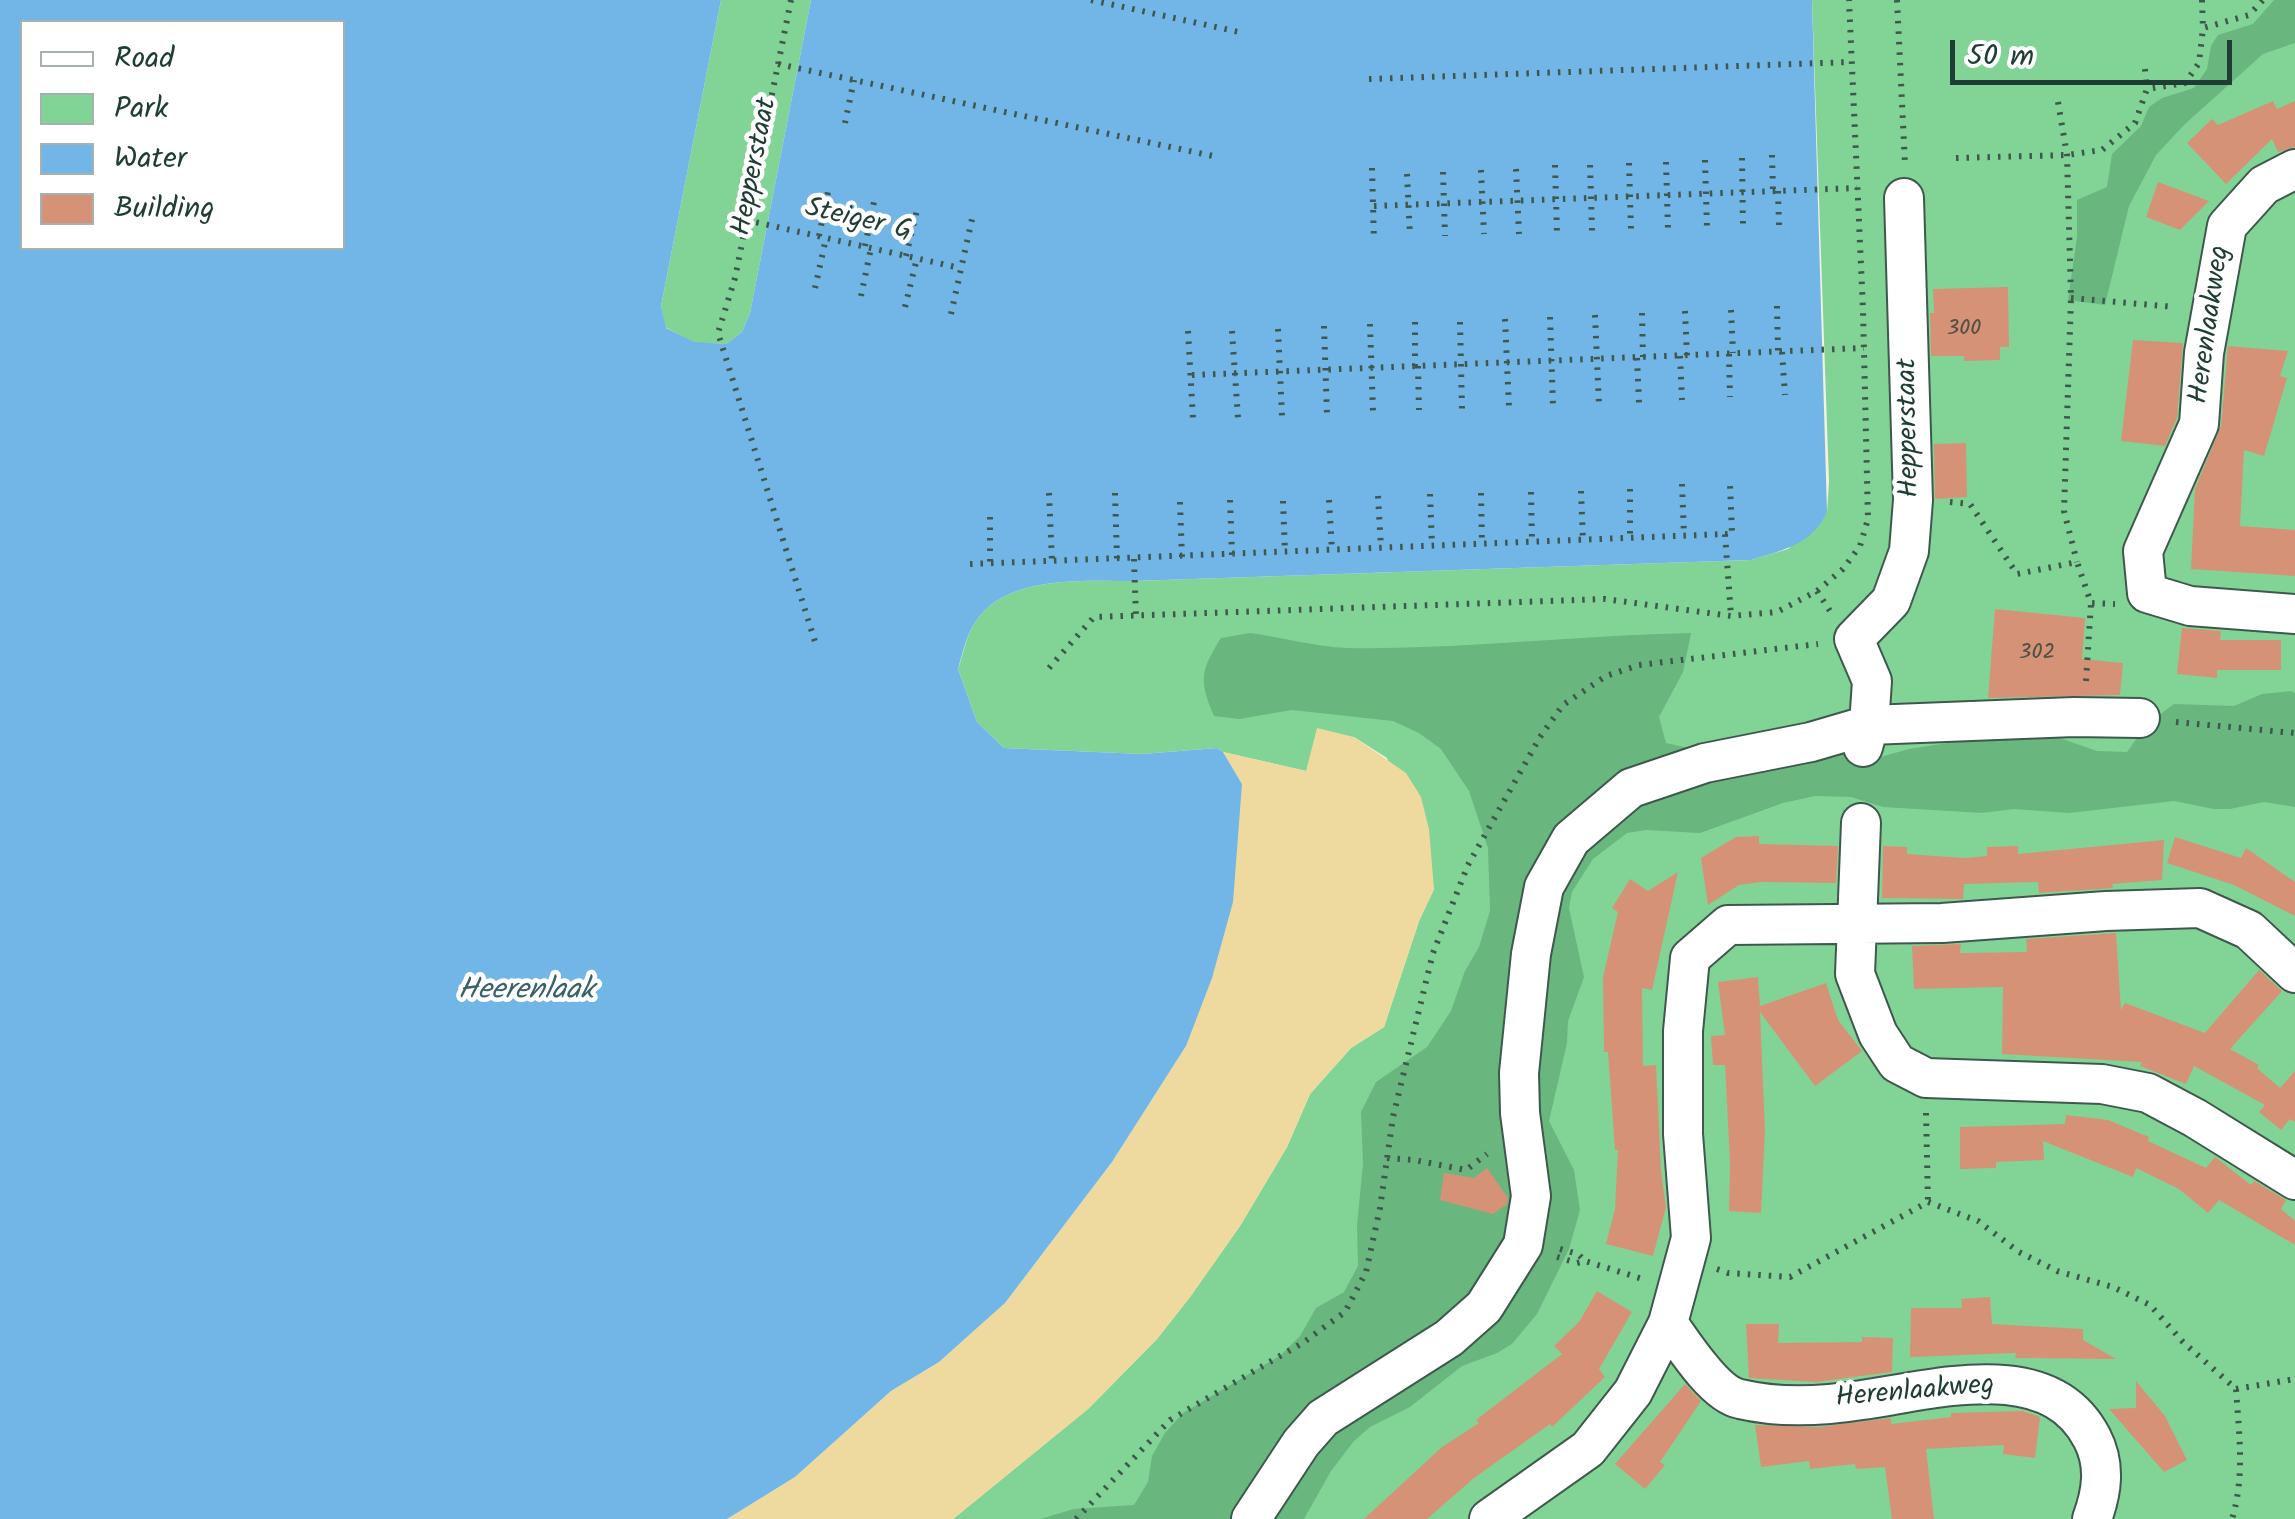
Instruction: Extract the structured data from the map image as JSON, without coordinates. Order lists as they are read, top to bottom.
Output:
{
  "streets": {
    "lane": ["Hepperstaat", "Herenlaakweg"],
    "path": ["Steiger G"]
  },
  "crossings": [
    ["Hepperstaat", "Steiger G"]
  ],
  "water": ["Heerenlaak"],
  "house_numbers": ["300", "302"],
  "legend": [
    "Road",
    "Park",
    "Water",
    "Building"
  ],
  "scale_bar": "50 m"
}
